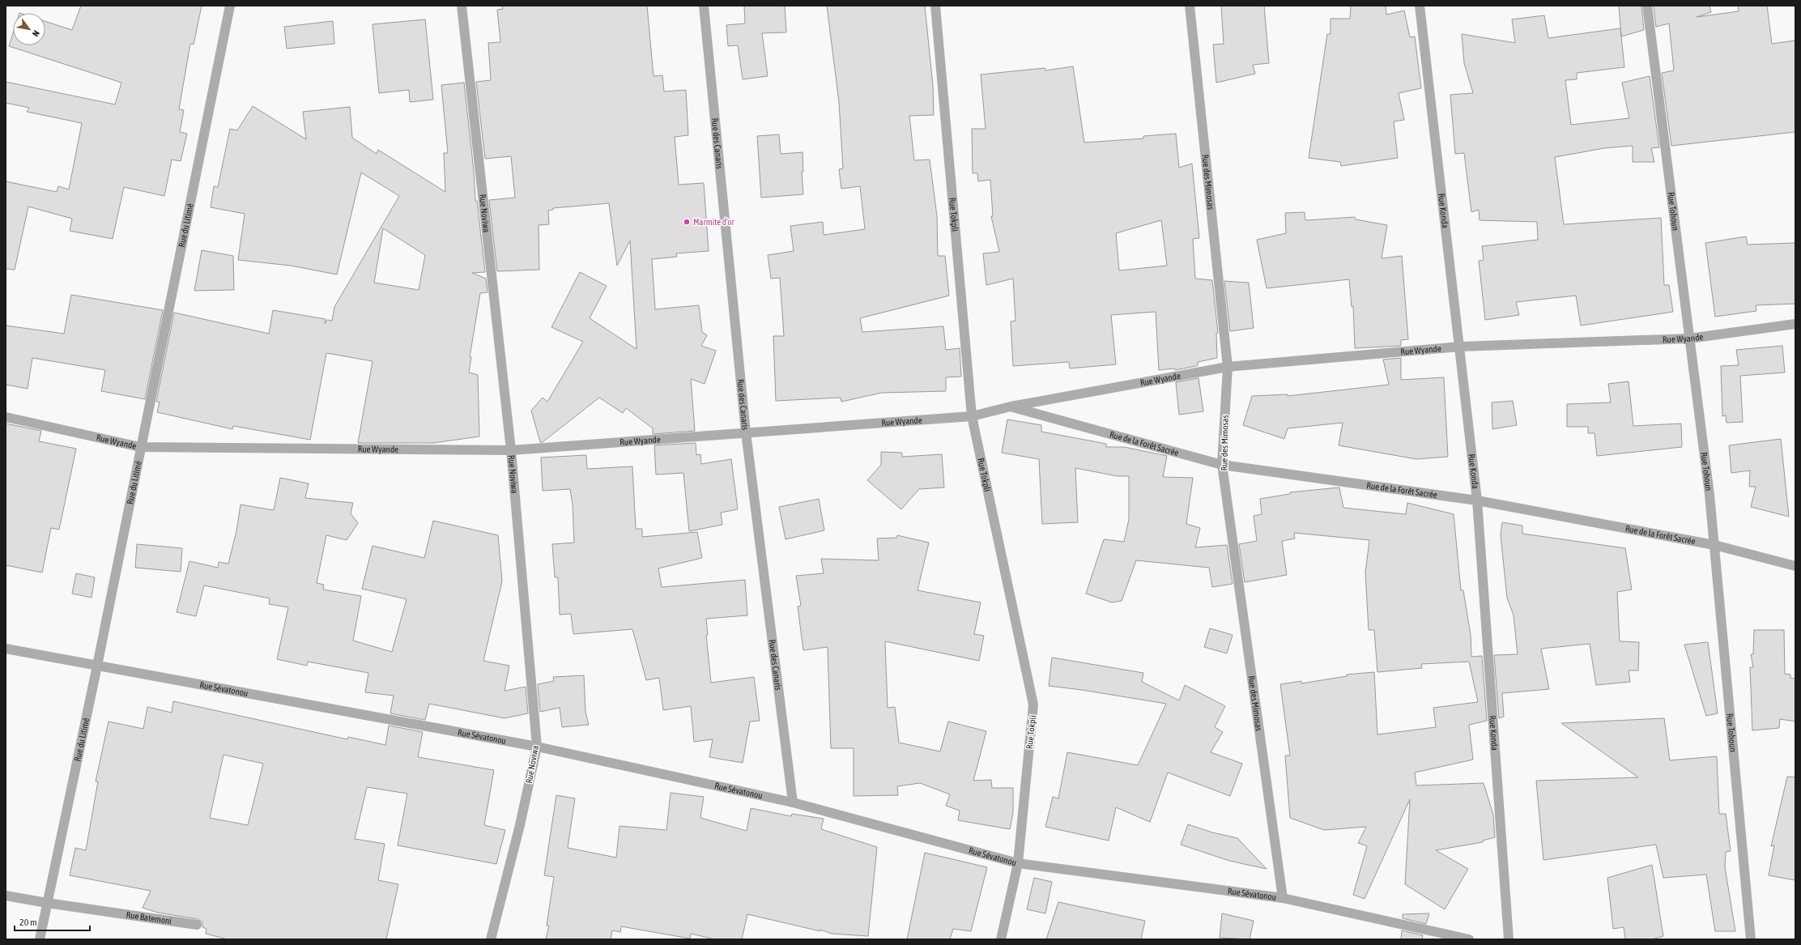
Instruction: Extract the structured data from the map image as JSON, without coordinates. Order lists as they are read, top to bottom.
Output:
{
  "streets": {
    "street": [
      "Rue des Canaris",
      "Rue des Mimosas",
      "Rue Konda",
      "Rue Tohoun",
      "Rue Noviwa",
      "Rue Tokpli",
      "Rue du Litimé",
      "Rue Wyande",
      "Rue de la Forêt Sacrée",
      "Rue Sévatonou",
      "Rue Batemoni"
    ]
  },
  "crossings": [
    ["Rue des Canaris", "Rue Wyande"],
    ["Rue des Canaris", "Rue Sévatonou"],
    ["Rue des Mimosas", "Rue Wyande"],
    ["Rue des Mimosas", "Rue de la Forêt Sacrée"],
    ["Rue des Mimosas", "Rue Sévatonou"],
    ["Rue Konda", "Rue Wyande"],
    ["Rue Konda", "Rue de la Forêt Sacrée"],
    ["Rue Tohoun", "Rue Wyande"],
    ["Rue Tohoun", "Rue de la Forêt Sacrée"],
    ["Rue Noviwa", "Rue Wyande"],
    ["Rue Noviwa", "Rue Sévatonou"],
    ["Rue Tokpli", "Rue Wyande"],
    ["Rue Tokpli", "Rue Sévatonou"],
    ["Rue du Litimé", "Rue Wyande"],
    ["Rue du Litimé", "Rue Sévatonou"],
    ["Rue du Litimé", "Rue Batemoni"],
    ["Rue Wyande", "Rue de la Forêt Sacrée"]
  ],
  "places": ["Marmite d'or"],
  "scale_bar": "20 m",
  "north": "bottom right"
}
